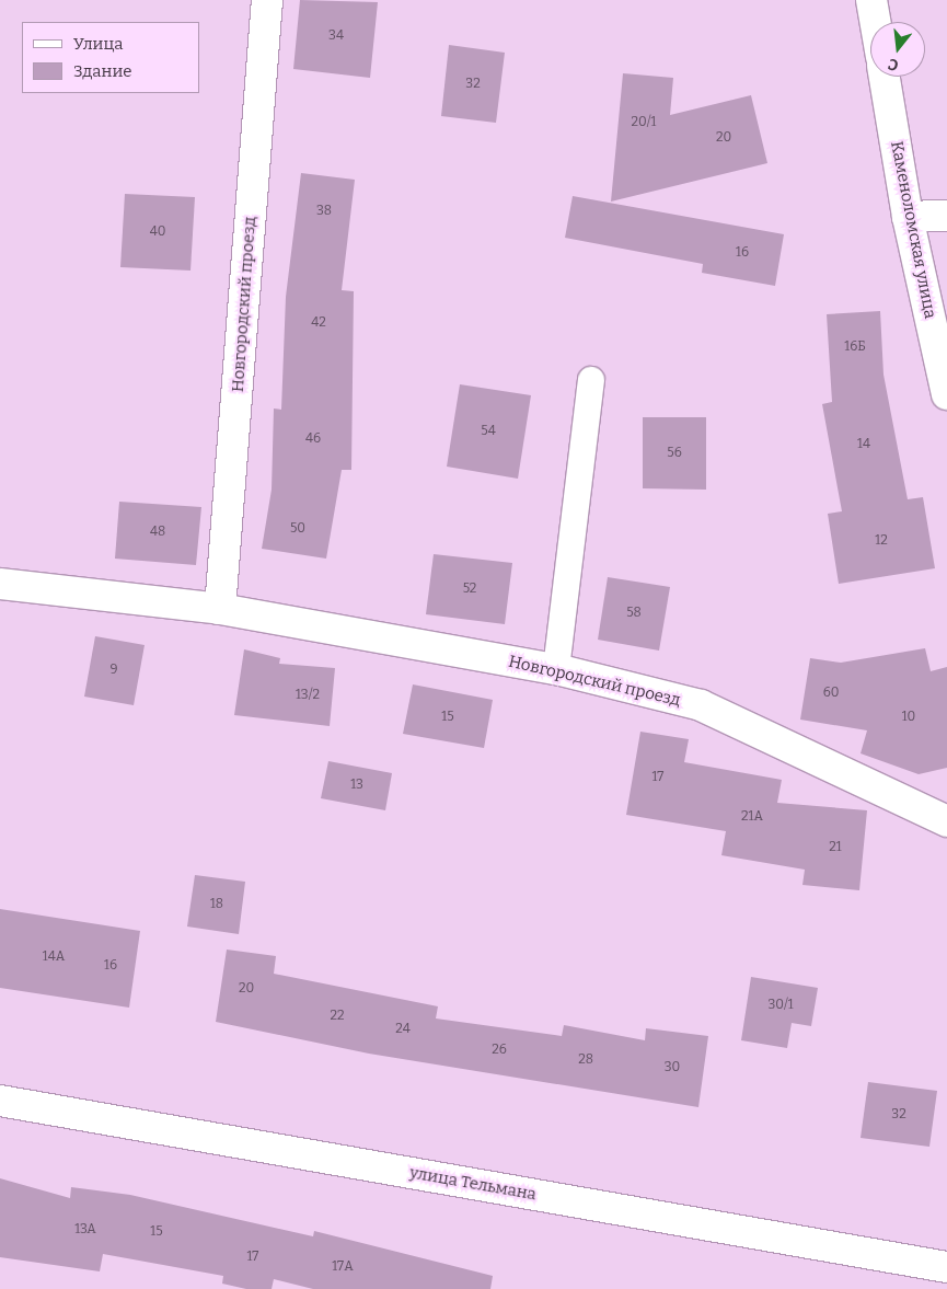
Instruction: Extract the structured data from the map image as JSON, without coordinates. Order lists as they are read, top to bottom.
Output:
{
  "streets": {
    "street": ["Каменоломская улица", "Новгородский проезд", "улица Тельмана"]
  },
  "house_numbers": [
    "34",
    "32",
    "20/1",
    "20",
    "38",
    "40",
    "16",
    "42",
    "16Б",
    "54",
    "46",
    "14",
    "56",
    "50",
    "48",
    "12",
    "52",
    "58",
    "9",
    "60",
    "13/2",
    "15",
    "10",
    "17",
    "13",
    "21А",
    "21",
    "18",
    "14А",
    "16",
    "20",
    "30/1",
    "22",
    "24",
    "26",
    "28",
    "30",
    "32",
    "13А",
    "15",
    "17",
    "17А"
  ],
  "legend": ["Улица", "Здание"],
  "north": "bottom"
}
